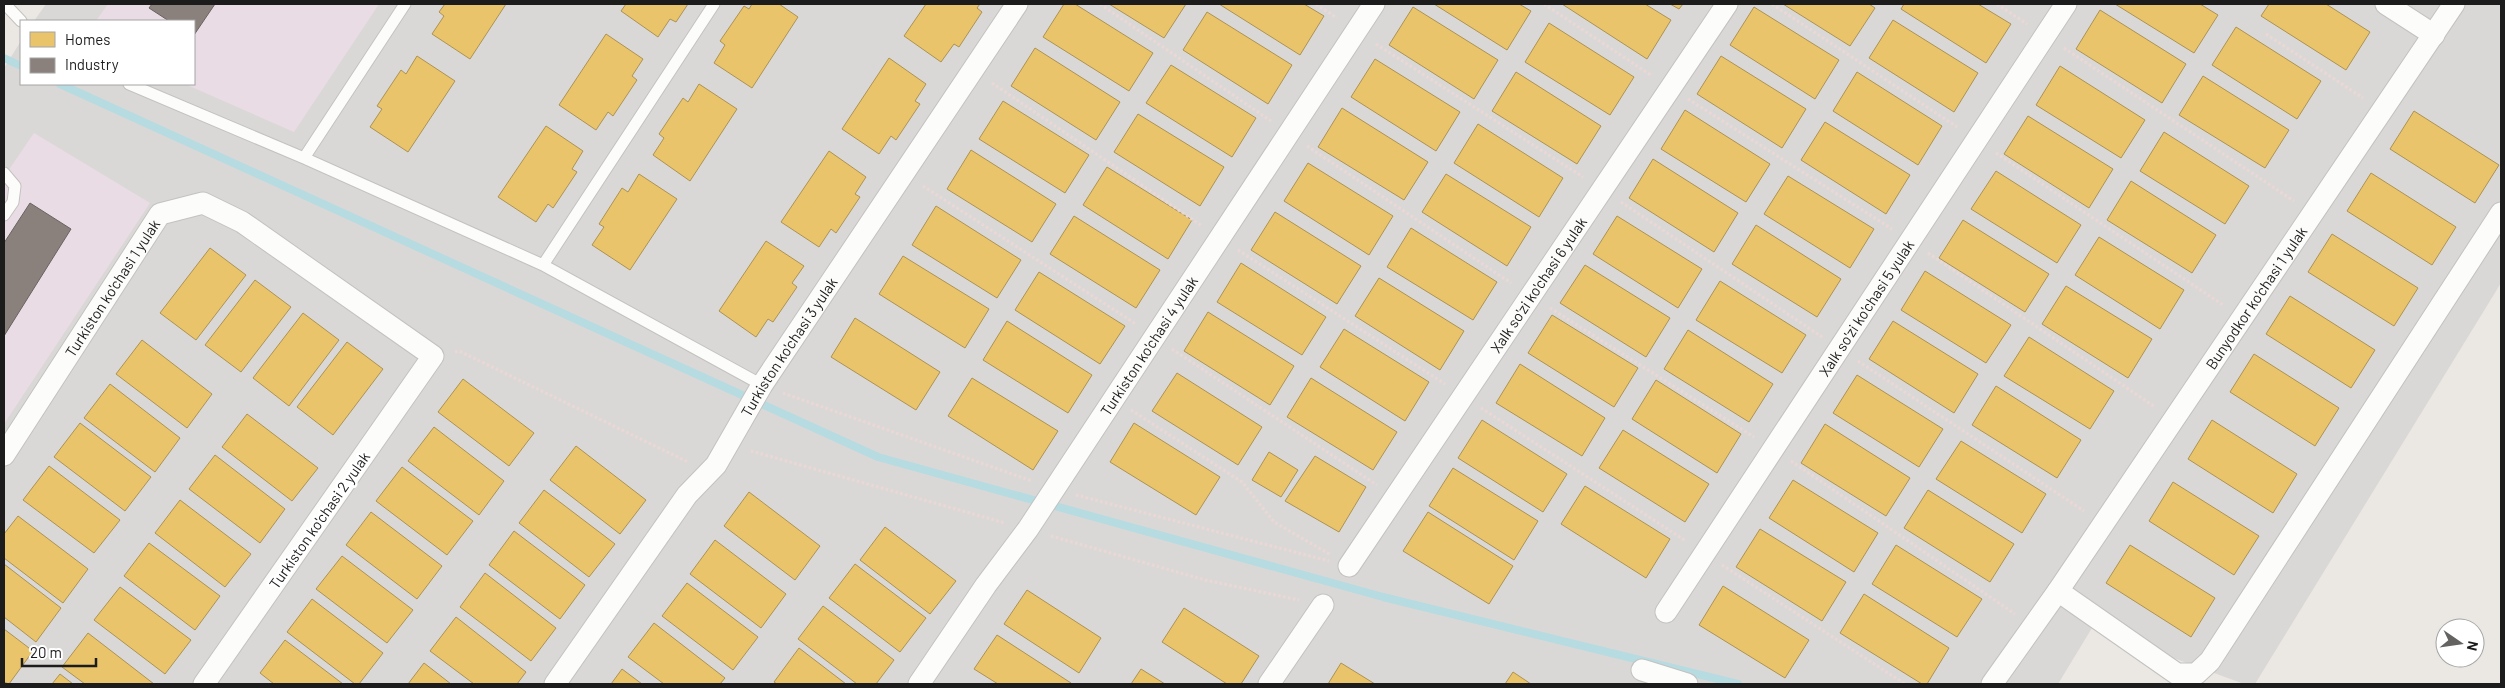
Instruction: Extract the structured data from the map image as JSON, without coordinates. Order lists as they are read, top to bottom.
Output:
{
  "streets": {
    "street": [
      "Xalk so'zi ko'chasi 6 yulak",
      "Turkiston ko'chasi 1 yulak",
      "Bunyodkor ko'chasi 1 yulak",
      "Xalk so'zi ko'chasi 5 yulak",
      "Turkiston ko'chasi 4 yulak",
      "Turkiston ko'chasi 3 yulak",
      "Turkiston ko'chasi 2 yulak"
    ]
  },
  "crossings": [
    ["Turkiston ko'chasi 1 yulak", "Turkiston ko'chasi 2 yulak"]
  ],
  "legend": ["Homes", "Industry"],
  "scale_bar": "20 m",
  "north": "right"
}
